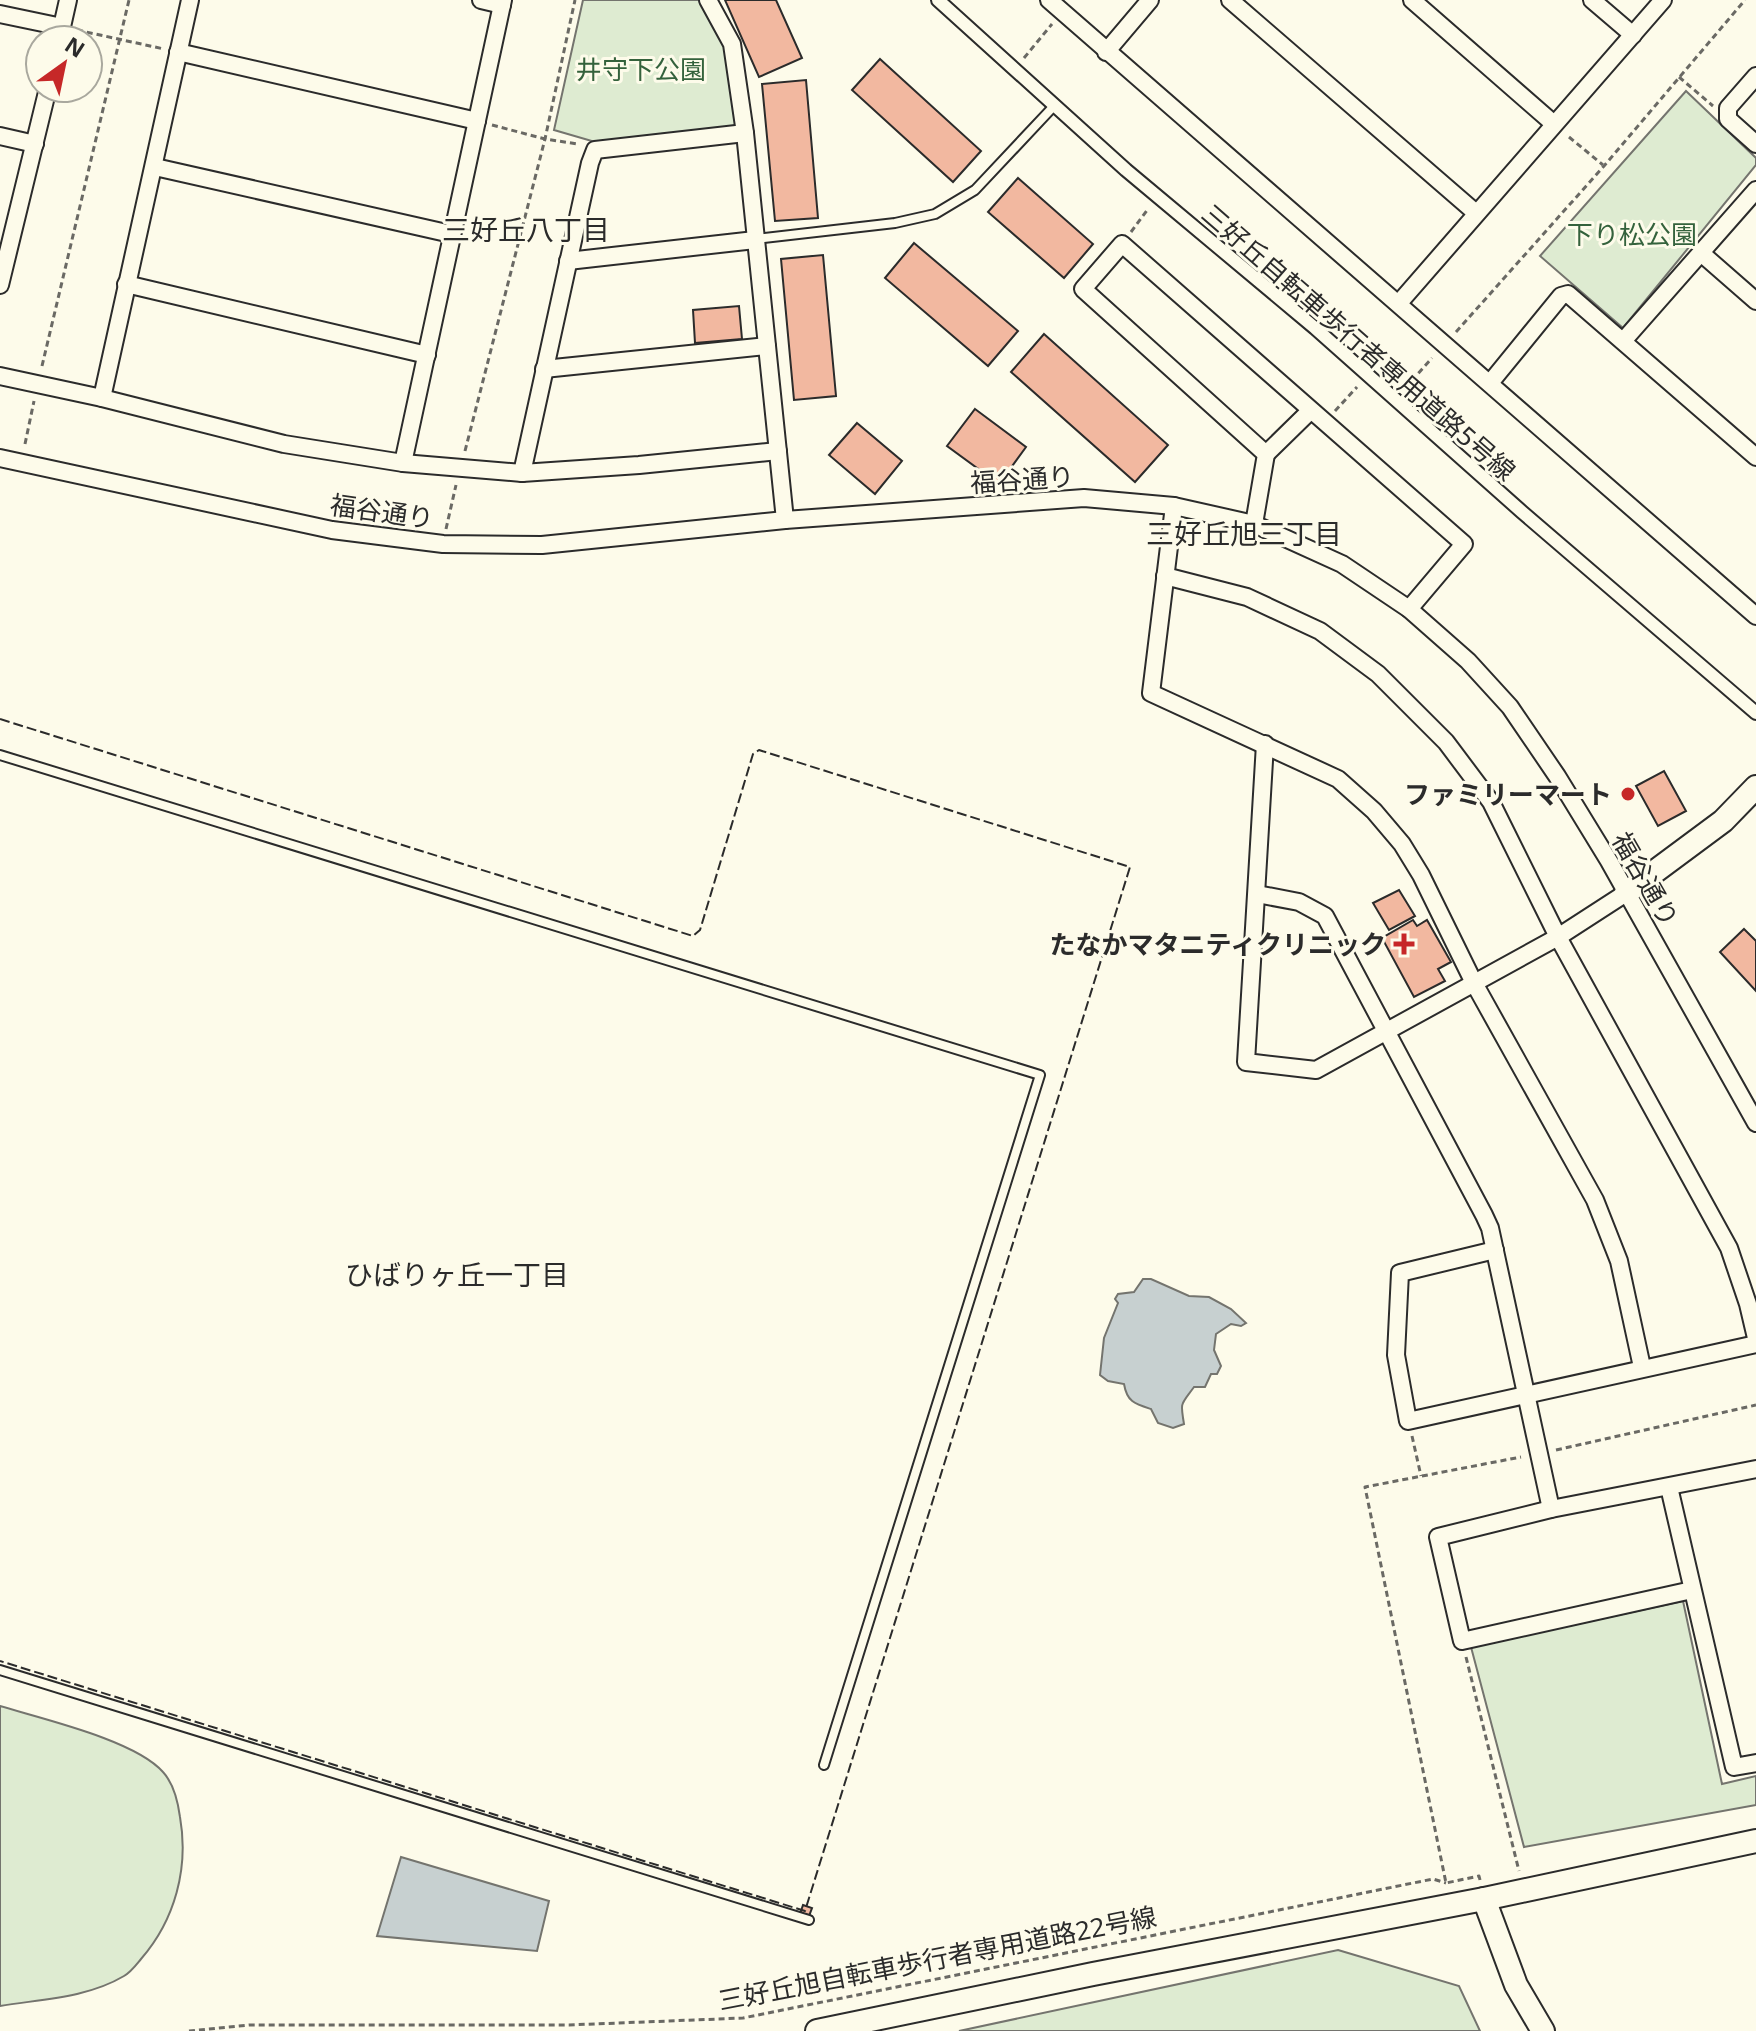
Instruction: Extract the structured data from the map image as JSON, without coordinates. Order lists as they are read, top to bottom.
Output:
{
  "streets": {
    "street": ["三好丘自転車歩行者専用道路5号線", "福谷通り"],
    "path": ["三好丘旭自転車歩行者専用道路22号線"]
  },
  "districts": ["三好丘八丁目", "三好丘旭三丁目", "ひばりヶ丘一丁目"],
  "parks": ["井守下公園", "下り松公園"],
  "places": {
    "other": ["ファミリーマート"],
    "health": ["たなかマタニティクリニック"]
  },
  "north": "top right"
}
